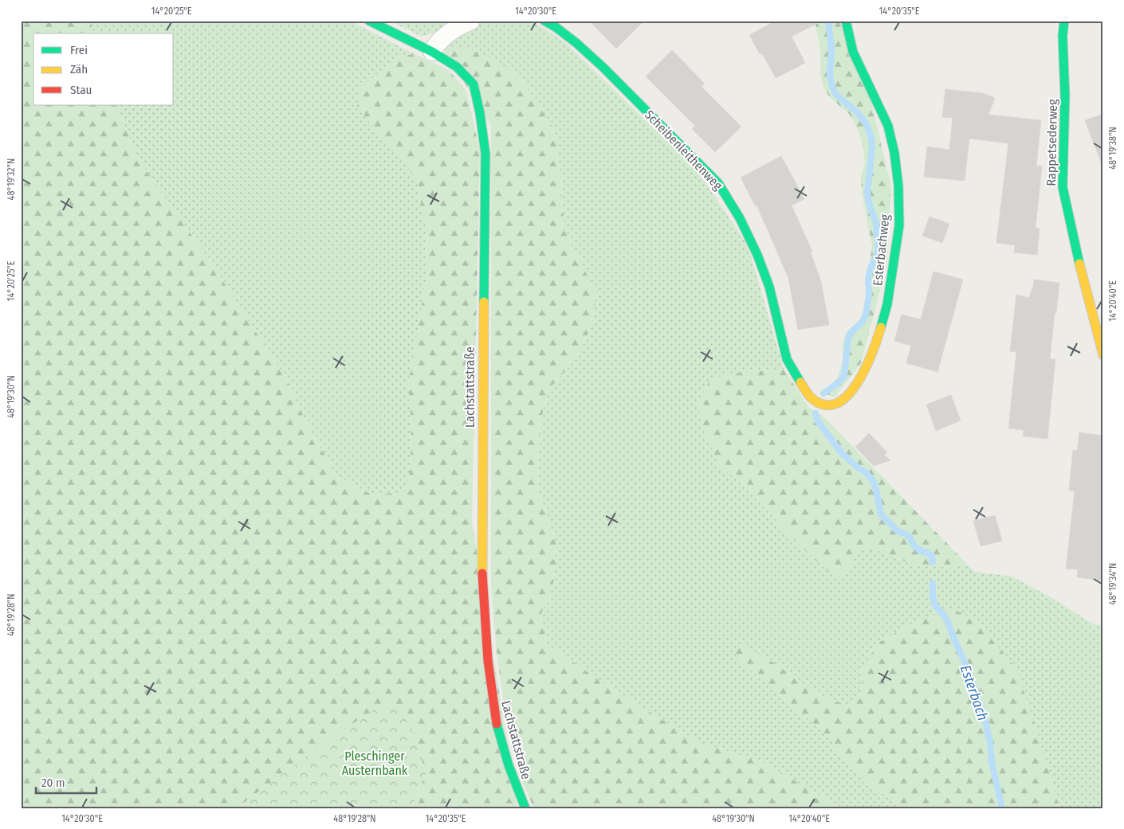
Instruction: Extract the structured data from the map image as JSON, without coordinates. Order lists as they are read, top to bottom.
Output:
{
  "streets": {
    "street": [
      "Rappetsederweg",
      "Scheibenleithenweg",
      "Esterbachweg",
      "Lachstattstraße"
    ]
  },
  "crossings": [
    ["Scheibenleithenweg", "Esterbachweg"]
  ],
  "water": ["Esterbach"],
  "parks": ["Pleschinger Austernbank"],
  "legend": ["Frei", "Zäh", "Stau"],
  "scale_bar": "20 m",
  "coordinates": [
    "14°20'25\"E",
    "14°20'30\"E",
    "14°20'35\"E",
    "48°19'38\"N",
    "48°19'32\"N",
    "14°20'40\"E",
    "48°19'30\"N",
    "48°19'34\"N",
    "48°19'28\"N"
  ]
}
